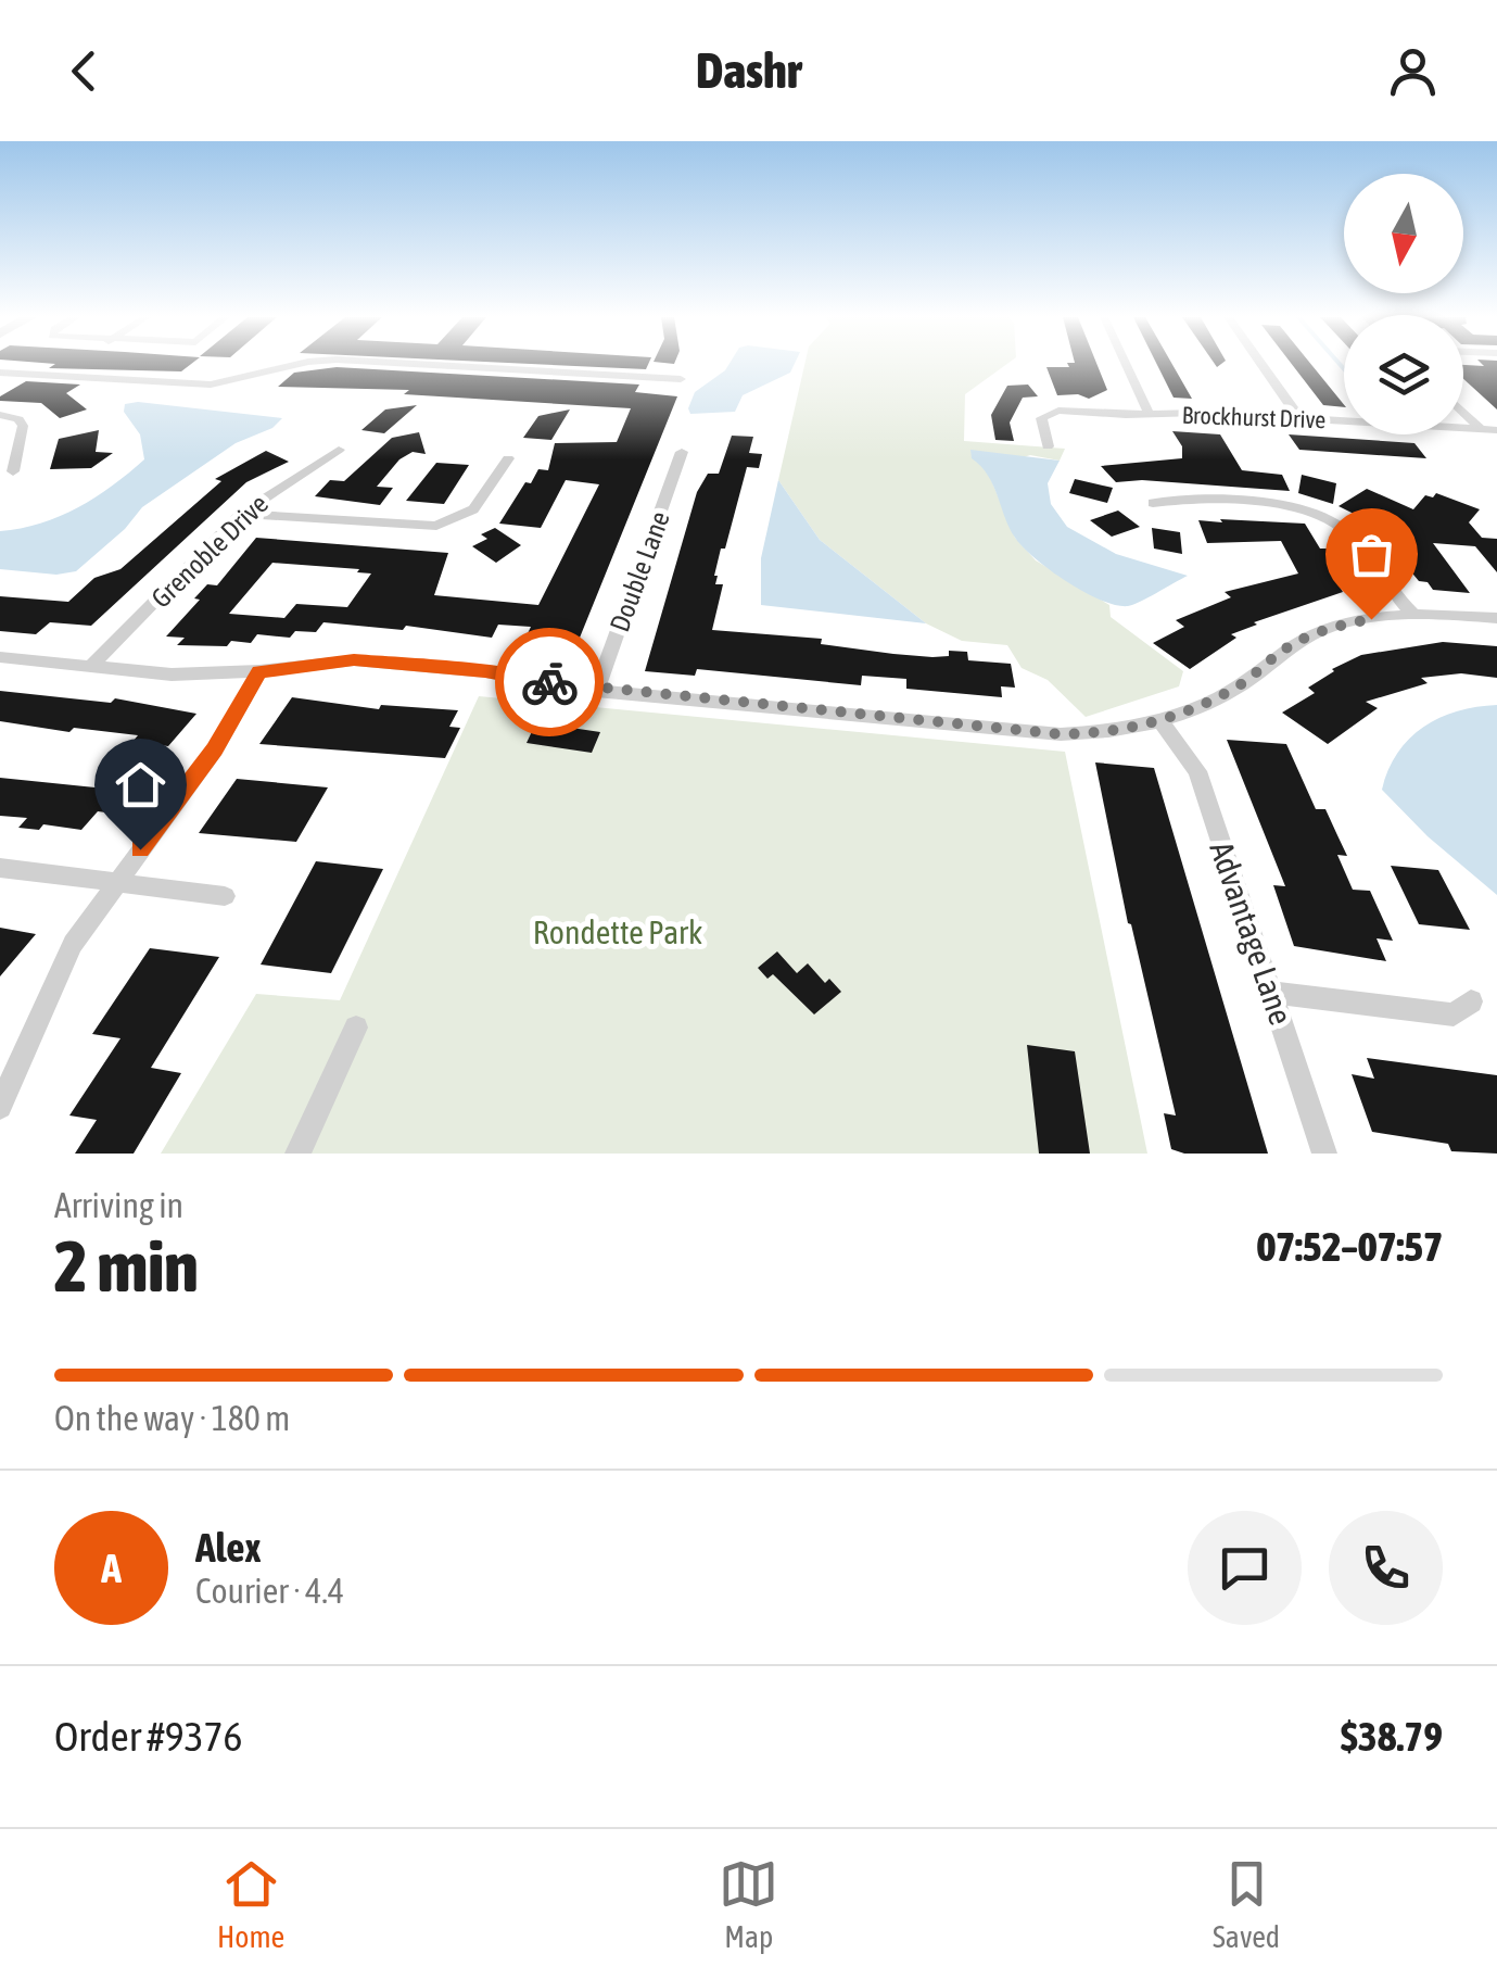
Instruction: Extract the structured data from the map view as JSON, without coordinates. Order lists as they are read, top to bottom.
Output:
{
  "streets": {
    "street": [
      "Brockhurst Drive",
      "Grenoble Drive",
      "Double Lane",
      "Advantage Lane"
    ]
  },
  "parks": ["Rondette Park"],
  "north": "bottom",
  "page": {
    "header": "Dashr",
    "heading": ["2 min", "Arriving in", "07:52–07:57"],
    "panel": [
      "Alex",
      "Courier · 4.4",
      "Order #9376",
      "$38.79"
    ],
    "bar": "On the way · 180 m",
    "round": "A",
    "tabs": ["Home", "Map", "Saved"]
  }
}
